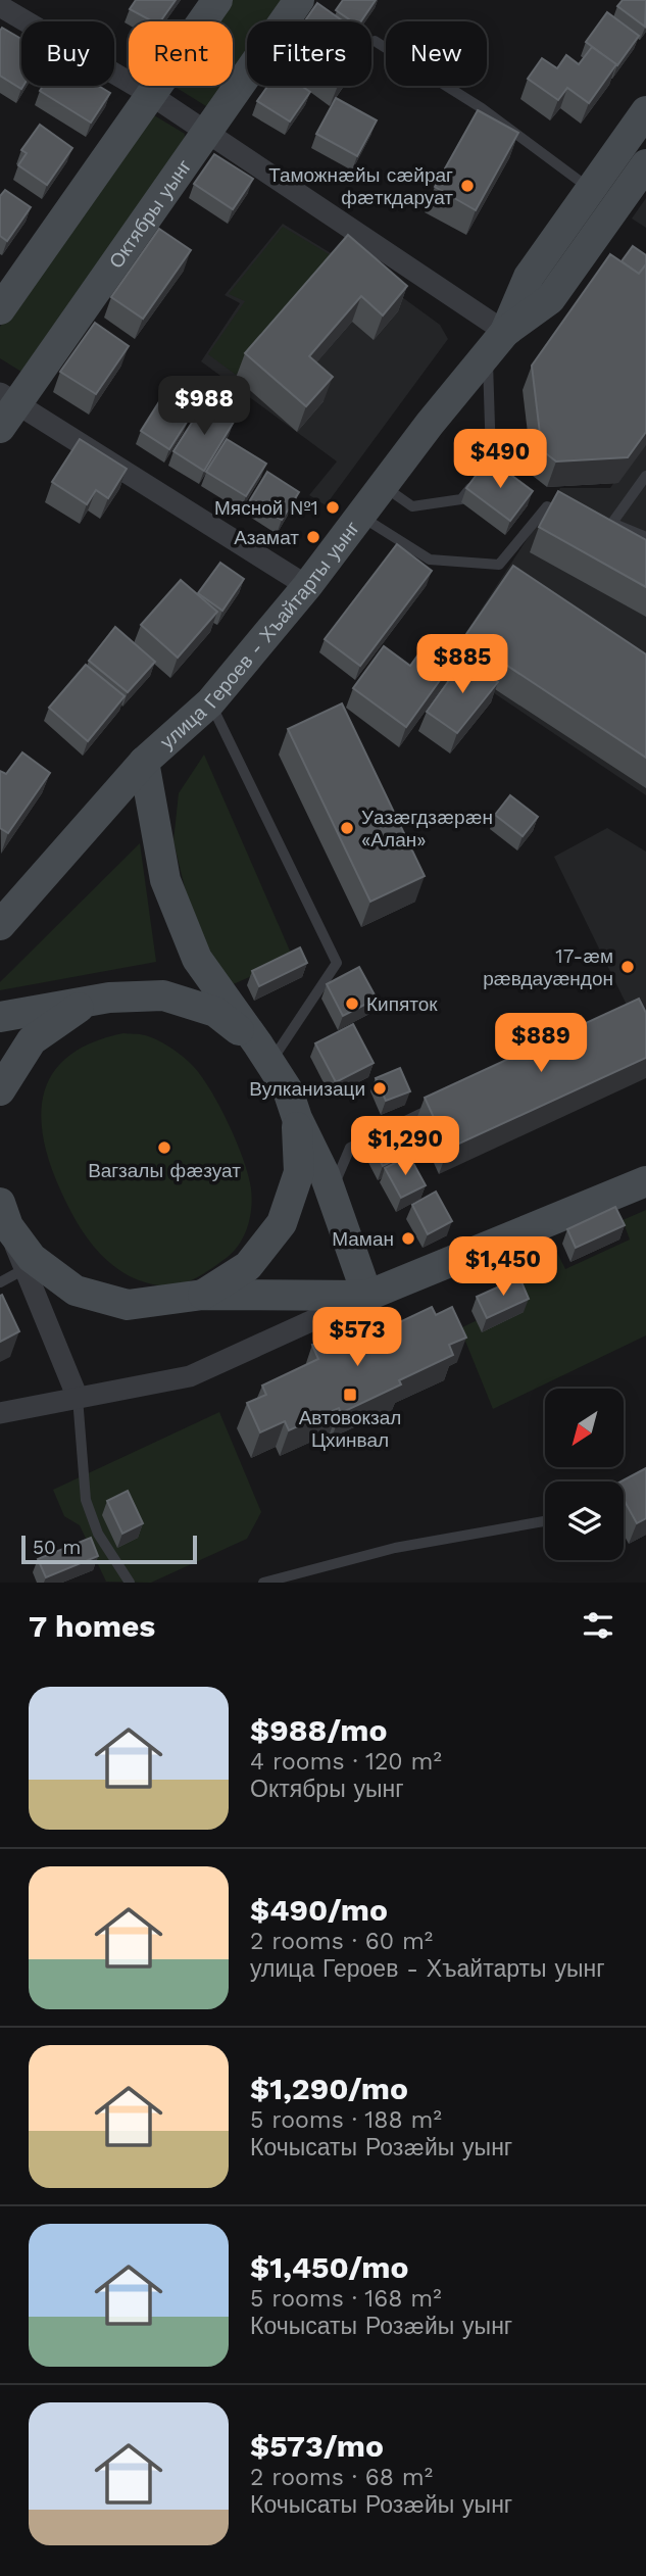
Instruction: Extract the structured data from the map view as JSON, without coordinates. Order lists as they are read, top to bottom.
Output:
{
  "streets": {
    "street": ["Октябры уынг", "улица Героев - Хъайтарты уынг"]
  },
  "places": {
    "other": [
      "Таможнæйы сæйраг фæткдаруат",
      "Мясной №1",
      "Азамат",
      "Уазæгдзæрæн «Алан»",
      "17-æм рӕвдауӕндон",
      "Кипяток",
      "Вулканизаци",
      "Вагзалы фæзуат",
      "Маман"
    ],
    "transit": ["Автовокзал Цхинвал"]
  },
  "scale_bar": "50 m",
  "north": "bottom left",
  "page": {
    "chip": [
      "Buy",
      "Rent",
      "Filters",
      "New"
    ],
    "price": [
      "$988",
      "$490",
      "$885",
      "$889",
      "$1,290",
      "$1,450",
      "$573"
    ],
    "scale": "50 m",
    "heading": "7 homes",
    "list": [
      {
        "name": "$988/mo",
        "note": "4 rooms · 120 m² · Октябры уынг"
      },
      {
        "name": "$490/mo",
        "note": "2 rooms · 60 m² · улица Героев - Хъайтарты уынг"
      },
      {
        "name": "$1,290/mo",
        "note": "5 rooms · 188 m² · Кочысаты Розæйы уынг"
      },
      {
        "name": "$1,450/mo",
        "note": "5 rooms · 168 m² · Кочысаты Розæйы уынг"
      },
      {
        "name": "$573/mo",
        "note": "2 rooms · 68 m² · Кочысаты Розæйы уынг"
      }
    ]
  }
}
